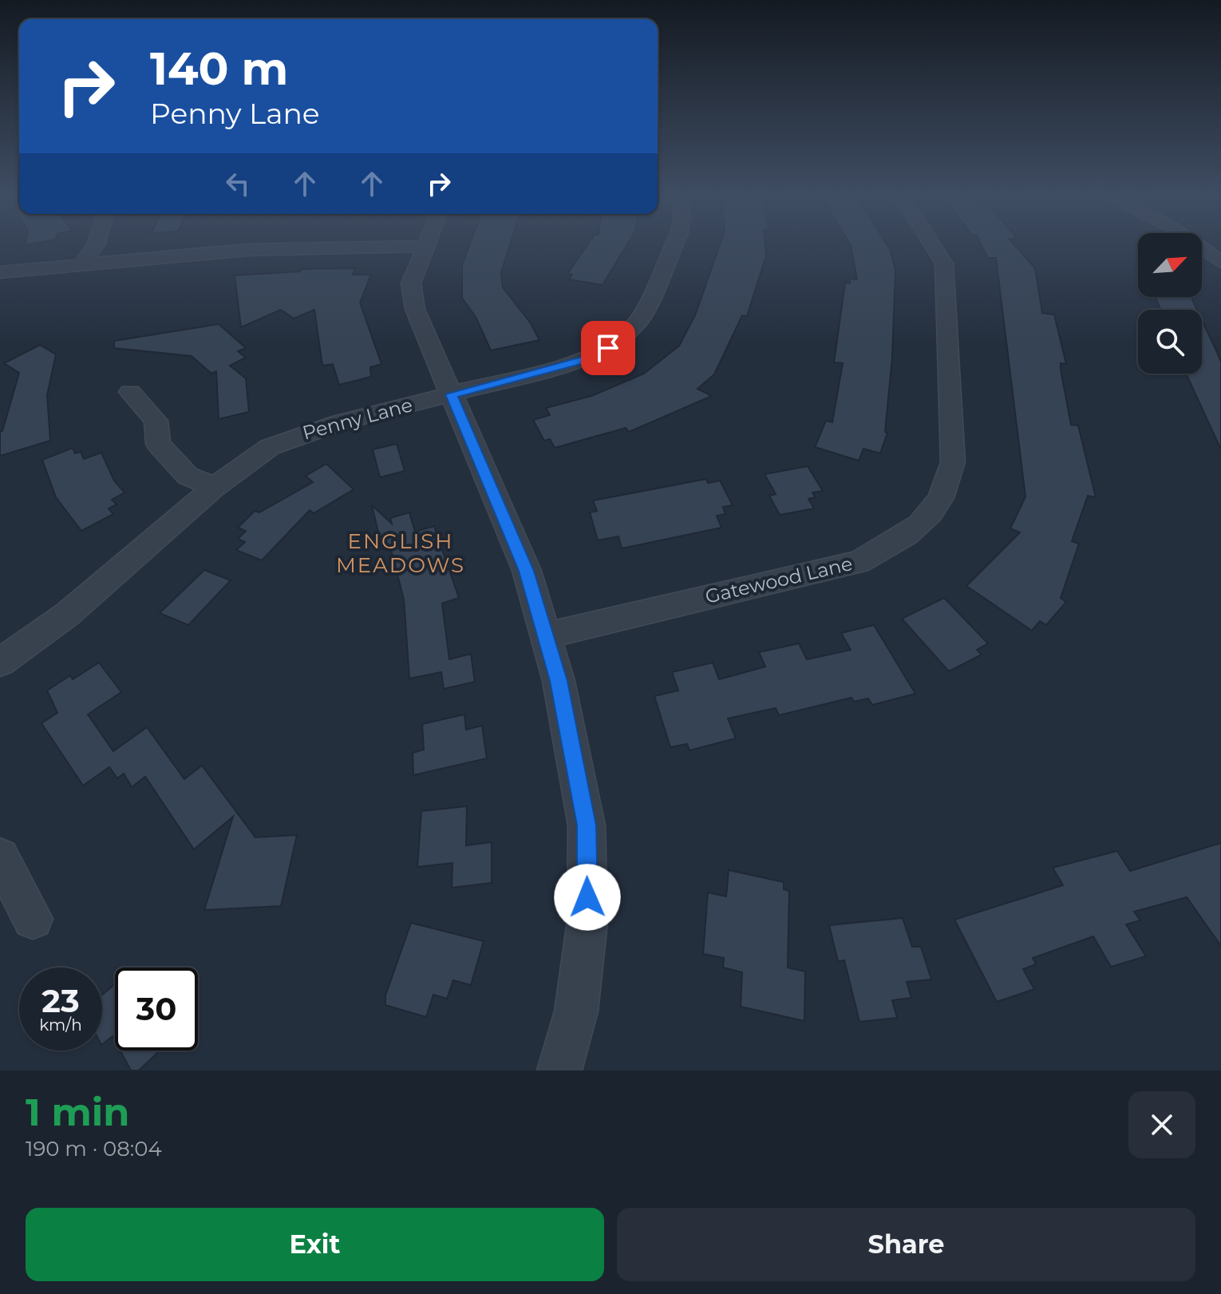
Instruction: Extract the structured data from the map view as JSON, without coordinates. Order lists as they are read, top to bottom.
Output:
{
  "streets": {
    "street": ["Penny Lane", "Gatewood Lane"]
  },
  "districts": ["ENGLISH MEADOWS"],
  "north": "top right",
  "page": {
    "turn": ["140 m", "Penny Lane"],
    "speed": "23 km/h",
    "limit": "30",
    "heading": ["1 min", "190 m · 08:04"],
    "buttons": ["Exit", "Share"]
  }
}
